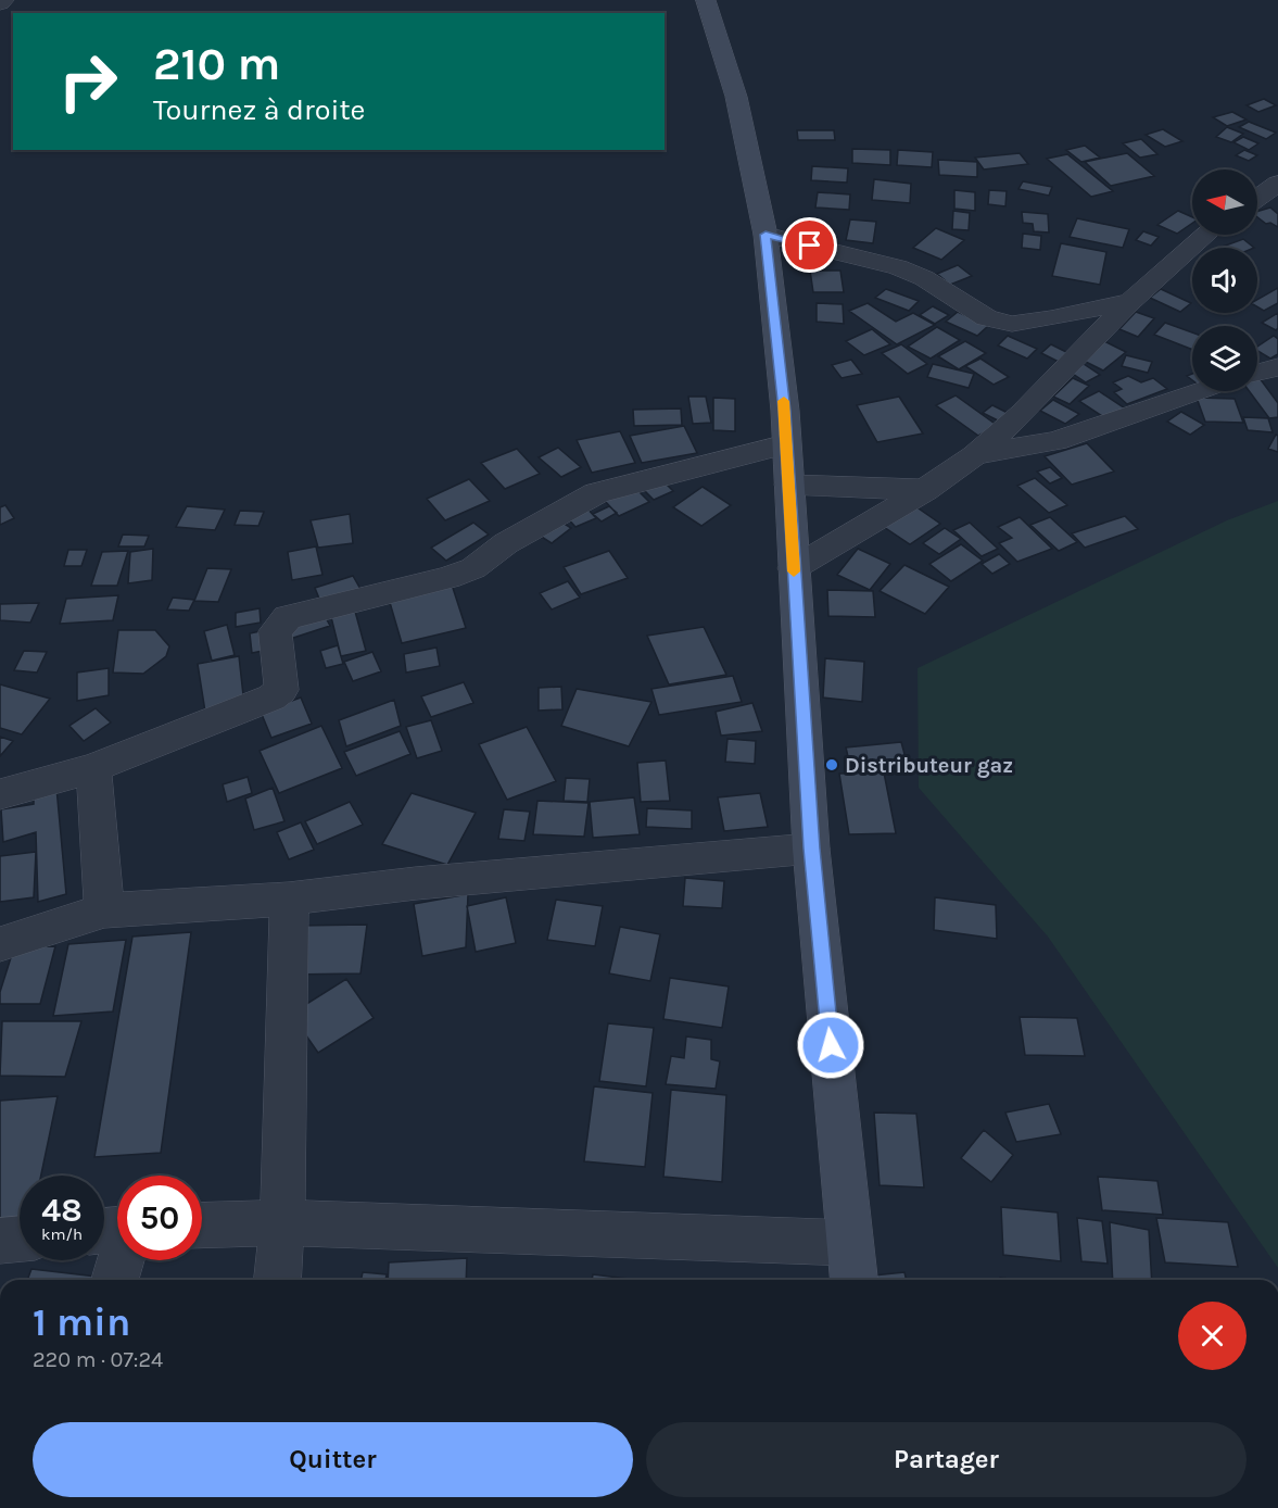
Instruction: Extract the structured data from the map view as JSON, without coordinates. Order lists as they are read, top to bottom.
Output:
{
  "places": ["Distributeur gaz"],
  "north": "left",
  "page": {
    "turn": ["210 m", "Tournez à droite"],
    "speed": "48 km/h",
    "limit": "50",
    "heading": ["1 min", "220 m · 07:24"],
    "buttons": ["Quitter", "Partager"]
  }
}
